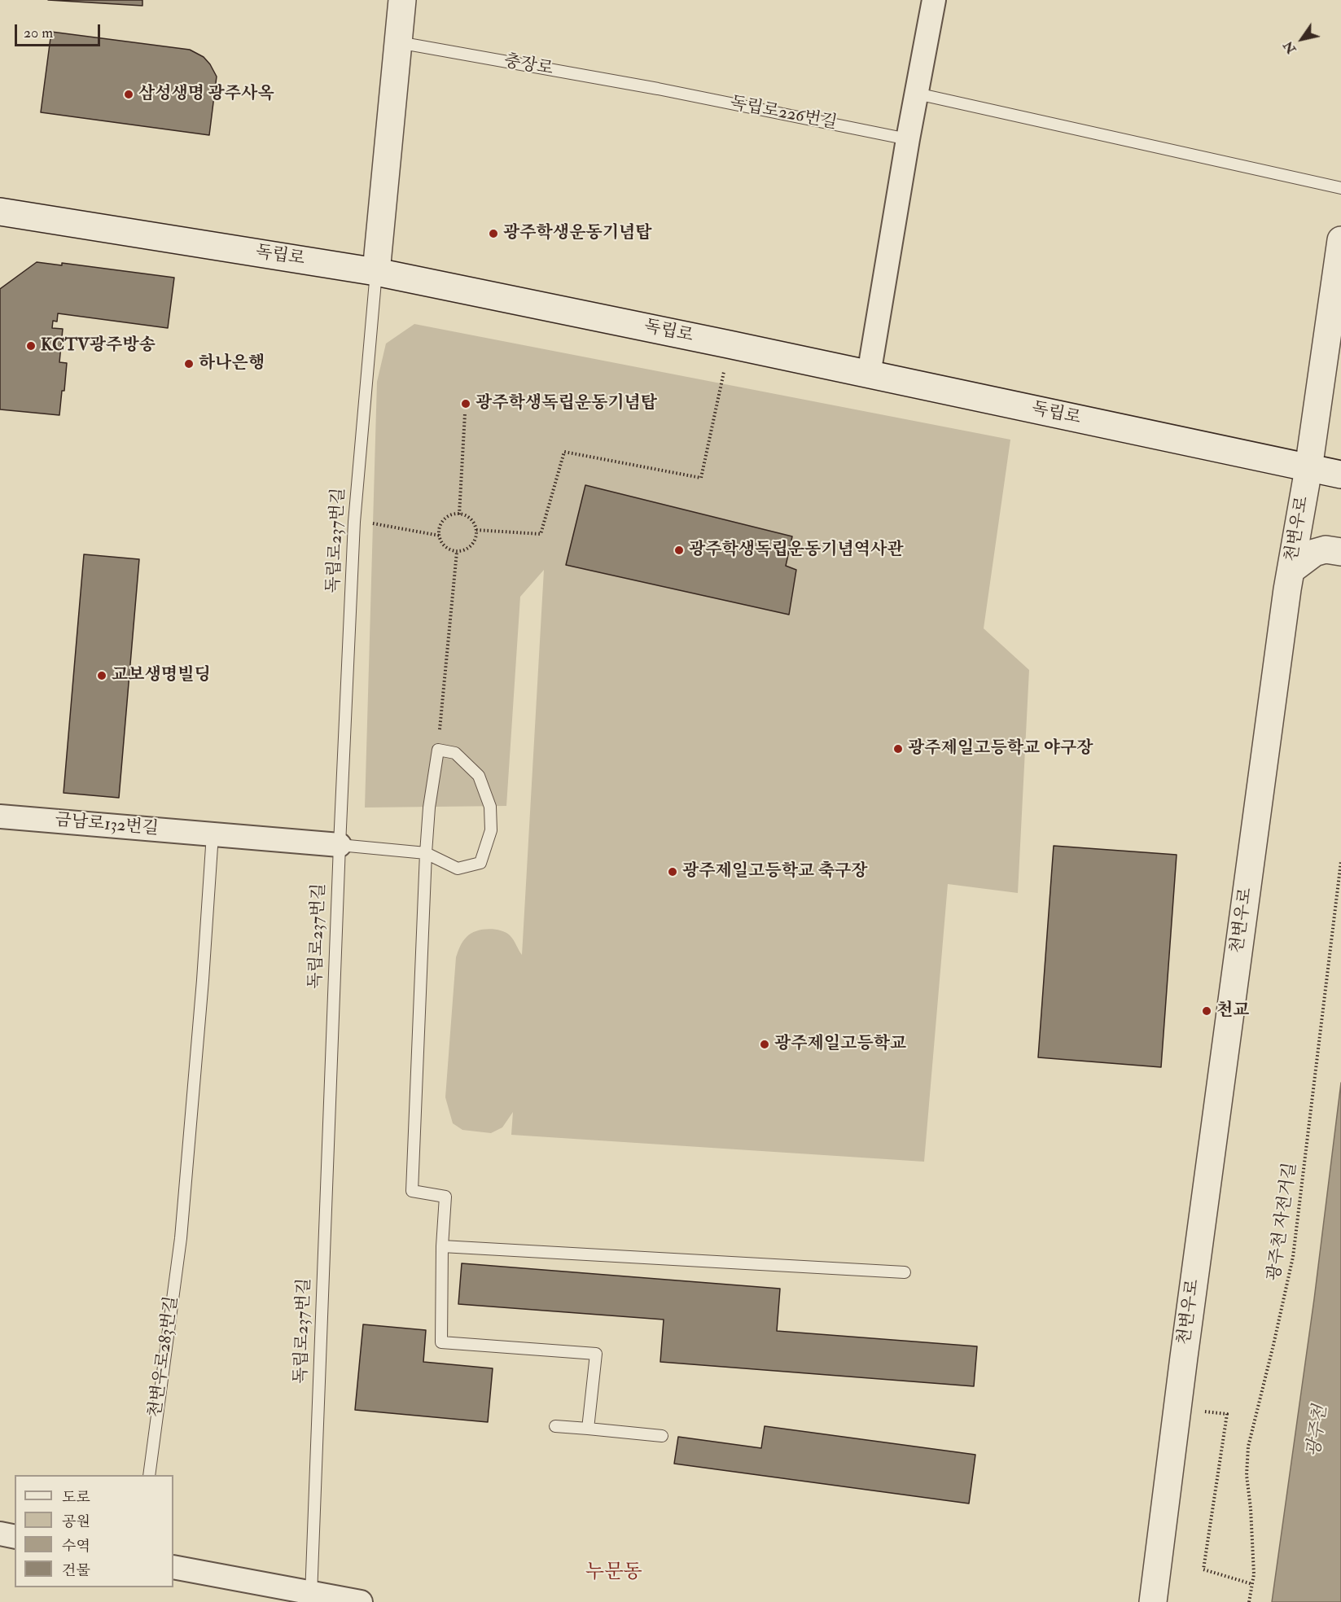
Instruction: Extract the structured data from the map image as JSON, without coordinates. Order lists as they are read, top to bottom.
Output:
{
  "streets": {
    "street": ["독립로", "천변우로", "금남로132번길"],
    "lane": [
      "충장로",
      "독립로226번길",
      "독립로237번길",
      "천변우로283번길"
    ],
    "path": ["광주천 자전거길"]
  },
  "crossings": [
    ["충장로", "독립로226번길"],
    ["독립로", "천변우로"],
    ["독립로", "독립로237번길"],
    ["독립로237번길", "금남로132번길"],
    ["금남로132번길", "천변우로283번길"]
  ],
  "districts": ["누문동"],
  "water": ["광주천"],
  "places": [
    "삼성생명 광주사옥",
    "광주학생운동기념탑",
    "KCTV광주방송",
    "하나은행",
    "광주학생독립운동기념탑",
    "광주학생독립운동기념역사관",
    "교보생명빌딩",
    "광주제일고등학교 야구장",
    "광주제일고등학교 축구장",
    "천교",
    "광주제일고등학교"
  ],
  "legend": [
    "도로",
    "공원",
    "수역",
    "건물"
  ],
  "scale_bar": "20 m",
  "north": "bottom left"
}
